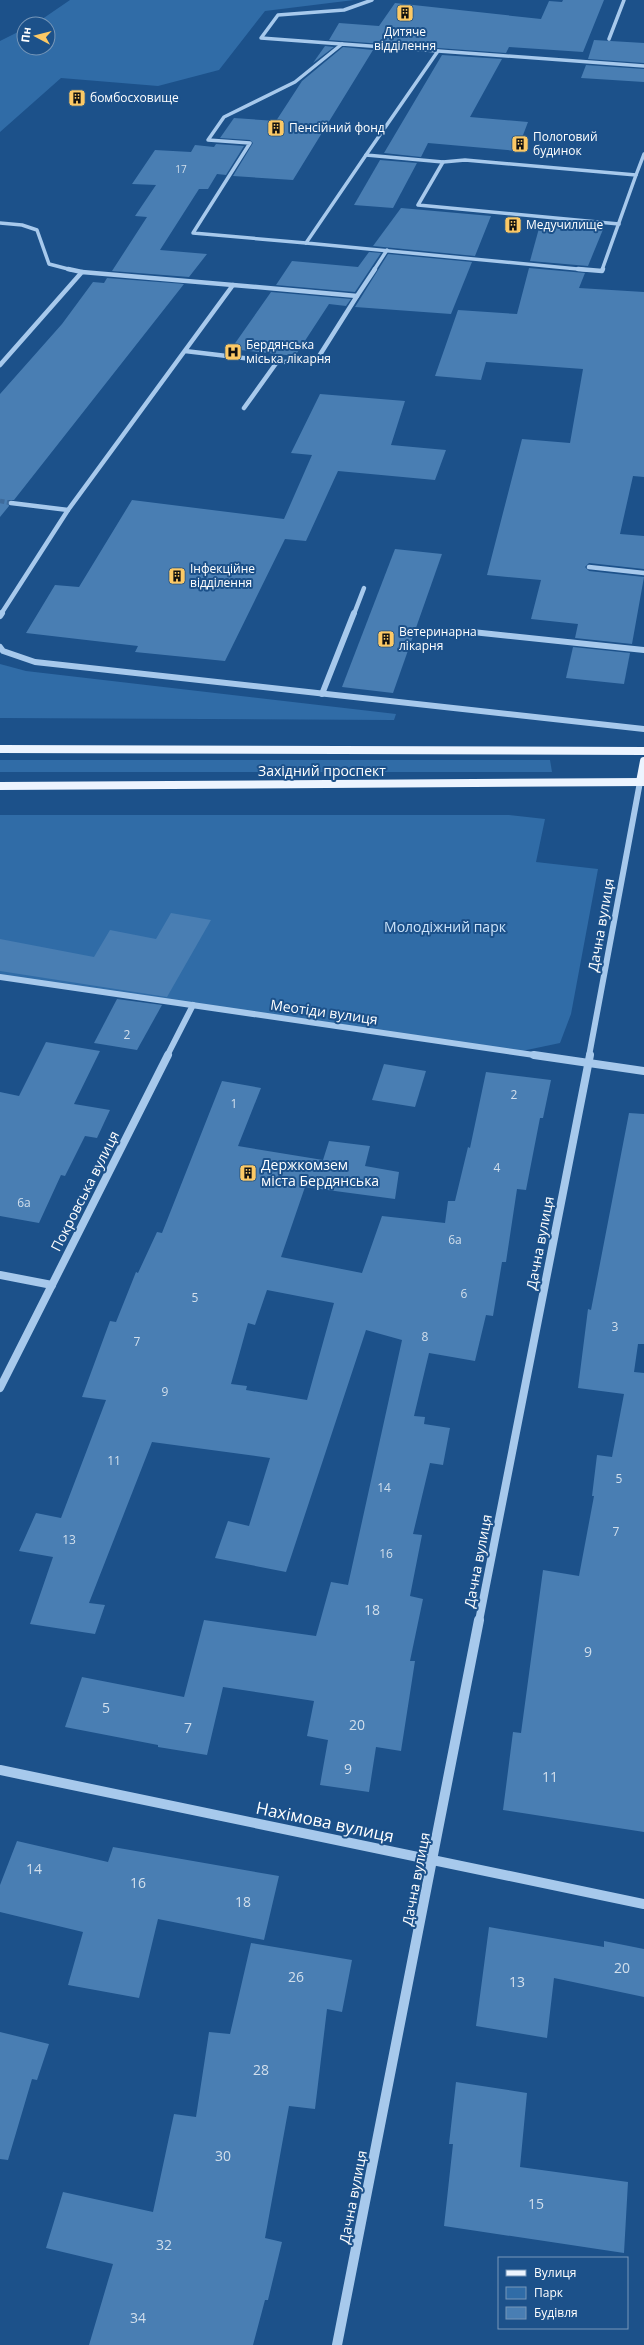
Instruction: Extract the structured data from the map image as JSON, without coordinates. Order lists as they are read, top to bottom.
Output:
{
  "streets": {
    "main road": ["Західний проспект"],
    "street": [
      "Дачна вулиця",
      "Меотіди вулиця",
      "Покровська вулиця",
      "Нахімова вулиця"
    ]
  },
  "crossings": [
    ["Західний проспект", "Дачна вулиця"],
    ["Дачна вулиця", "Меотіди вулиця"],
    ["Дачна вулиця", "Нахімова вулиця"],
    ["Меотіди вулиця", "Покровська вулиця"]
  ],
  "parks": ["Молодіжний парк"],
  "places": {
    "building": [
      "Дитяче відділення",
      "бомбосховище",
      "Пенсійний фонд",
      "Пологовий будинок",
      "Медучилище",
      "Інфекційне відділення",
      "Ветеринарна лікарня",
      "Держкомзем міста Бердянська"
    ],
    "hospital": ["Бердянська міська лікарня"]
  },
  "house_numbers": [
    "17",
    "2",
    "2",
    "1",
    "4",
    "6а",
    "6а",
    "6",
    "5",
    "3",
    "8",
    "7",
    "9",
    "11",
    "5",
    "14",
    "7",
    "13",
    "16",
    "18",
    "9",
    "5",
    "20",
    "7",
    "9",
    "11",
    "14",
    "16",
    "18",
    "20",
    "26",
    "13",
    "28",
    "30",
    "15",
    "32",
    "34"
  ],
  "legend": ["Вулиця", "Парк", "Будівля"],
  "north": "left"
}
